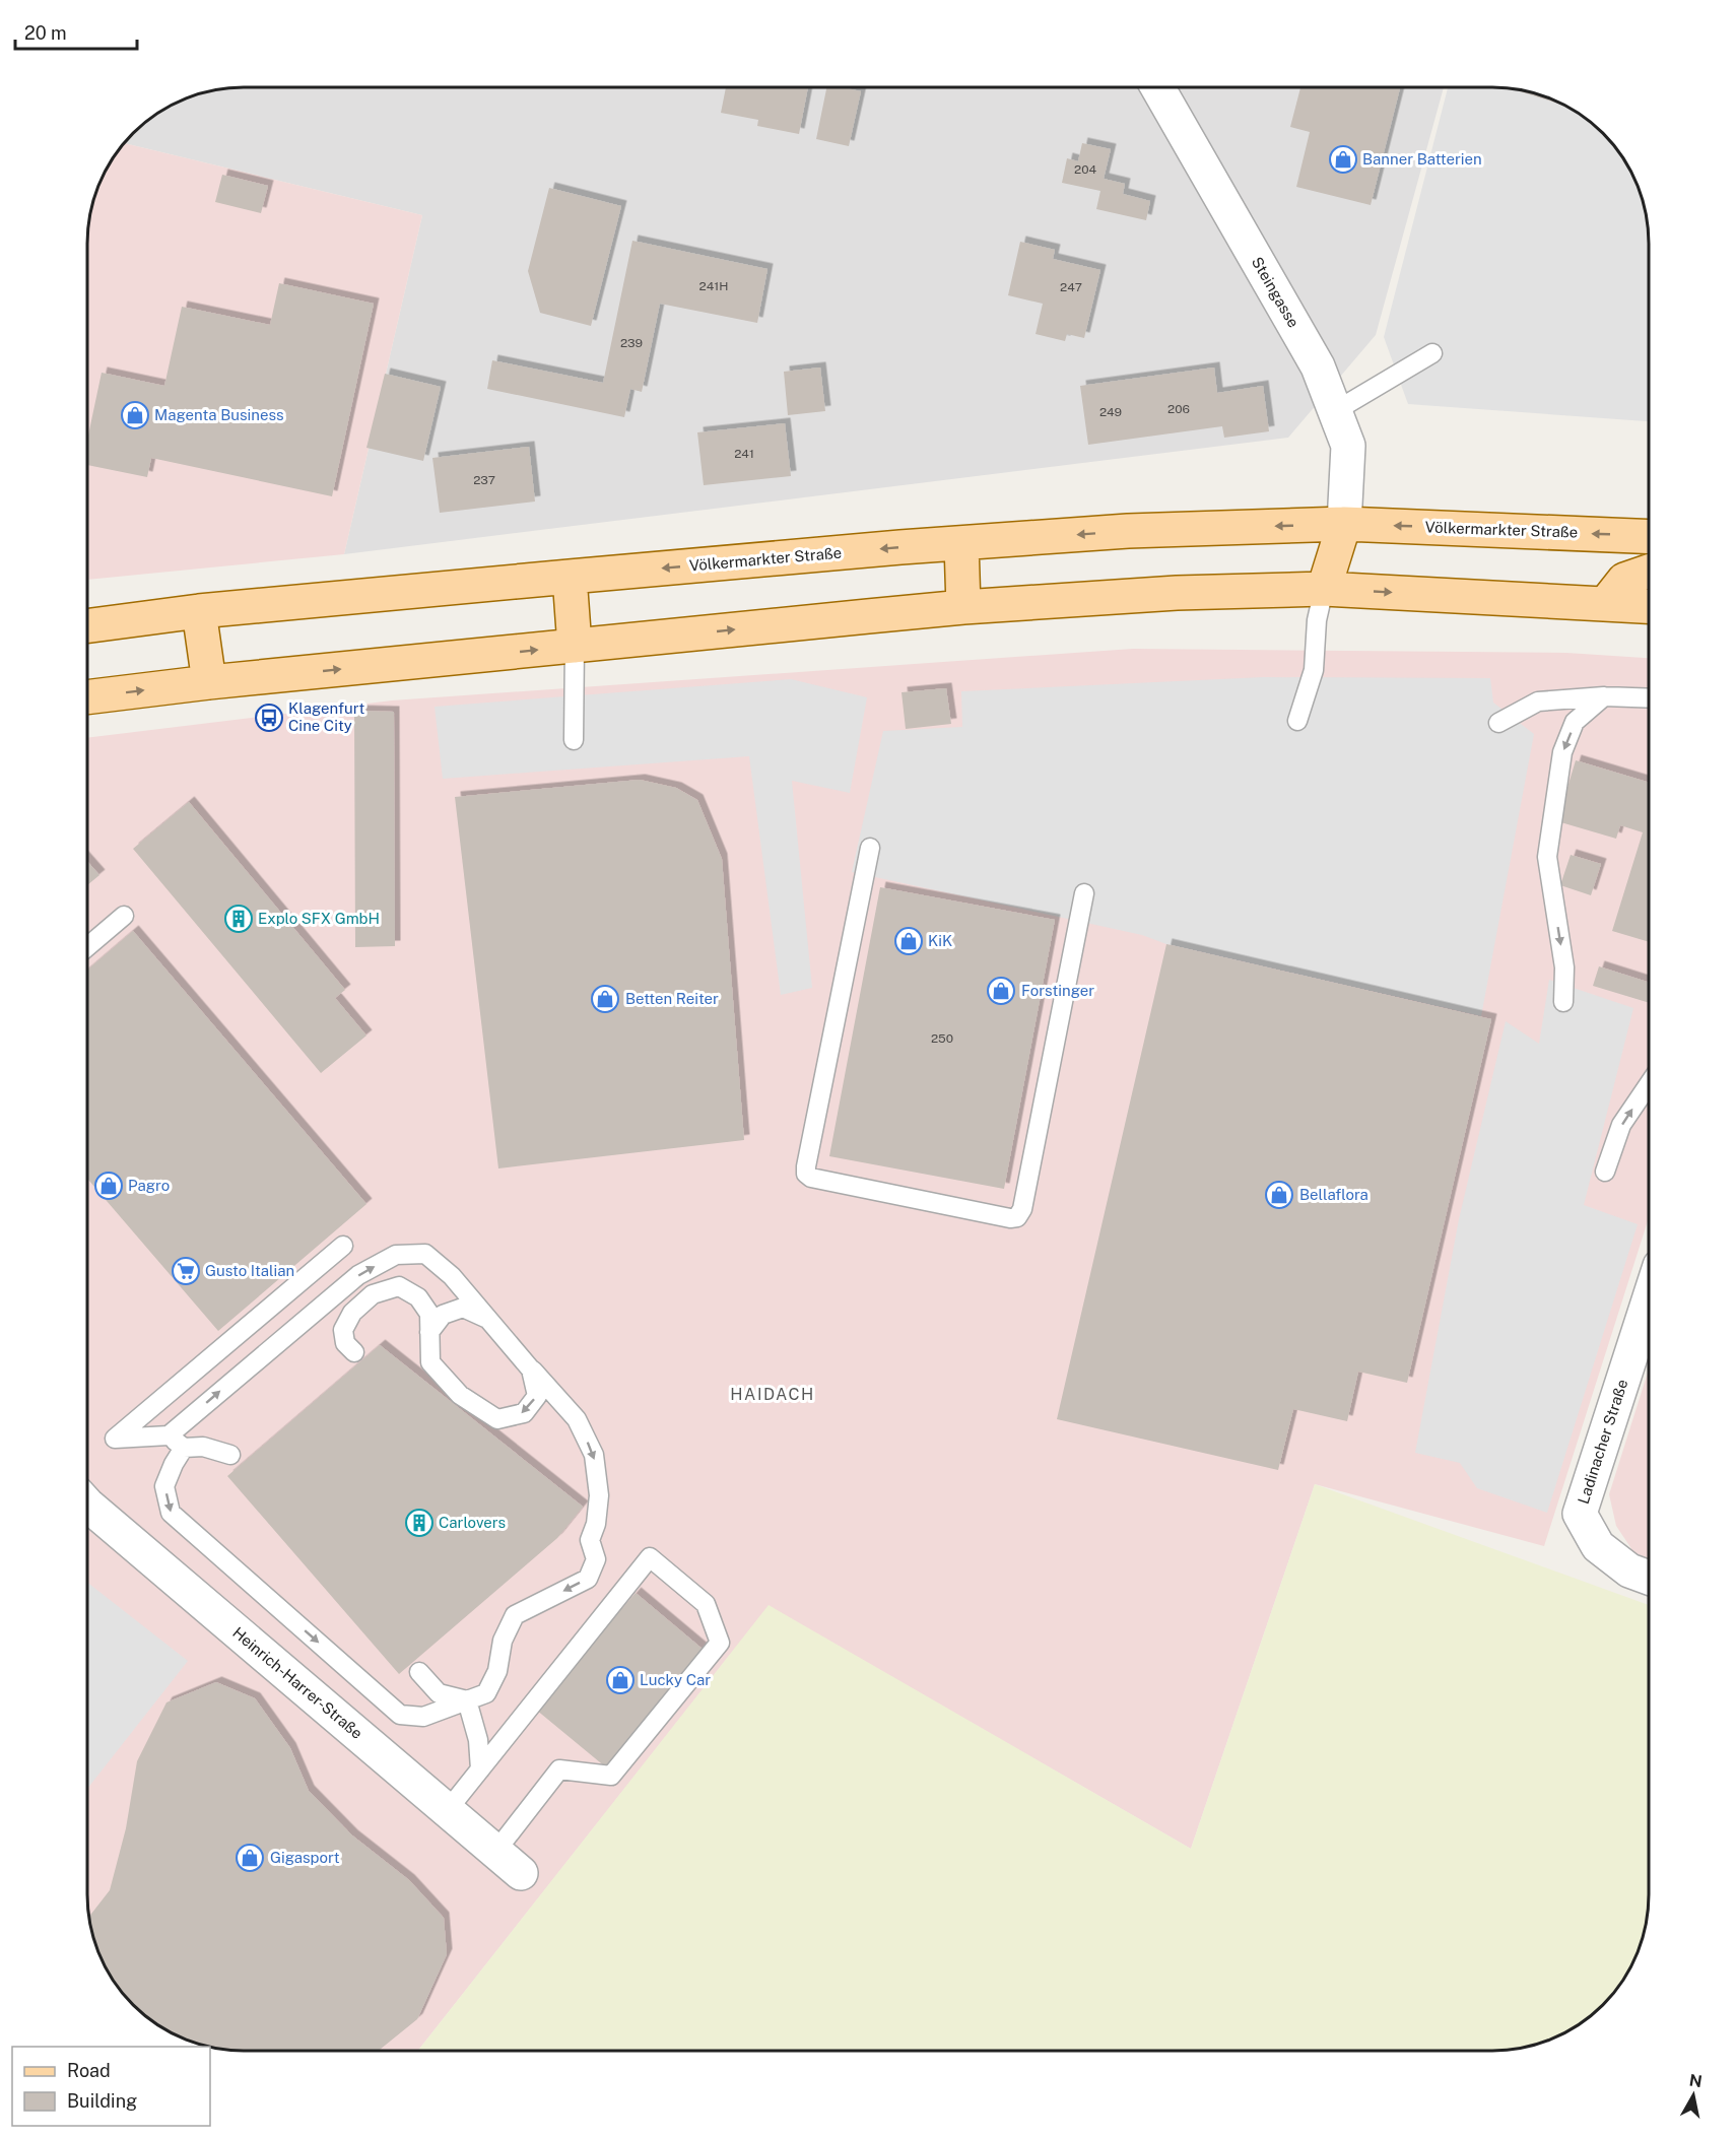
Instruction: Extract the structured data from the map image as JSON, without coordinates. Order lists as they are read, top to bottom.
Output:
{
  "streets": {
    "main road": ["Völkermarkter Straße"],
    "street": ["Steingasse", "Ladinacher Straße", "Heinrich-Harrer-Straße"]
  },
  "crossings": [
    ["Steingasse", "Völkermarkter Straße"]
  ],
  "districts": ["HAIDACH"],
  "places": {
    "shop": [
      "Banner Batterien",
      "Magenta Business",
      "KiK",
      "Forstinger",
      "Betten Reiter",
      "Pagro",
      "Bellaflora",
      "Lucky Car",
      "Gigasport"
    ],
    "bus stop": ["Klagenfurt Cine City"],
    "building": ["Explo SFX GmbH", "Carlovers"],
    "supermarket": ["Gusto Italian"]
  },
  "house_numbers": [
    "204",
    "241H",
    "247",
    "239",
    "206",
    "249",
    "241",
    "237",
    "250"
  ],
  "legend": ["Road", "Building"],
  "scale_bar": "20 m",
  "north": "top"
}
